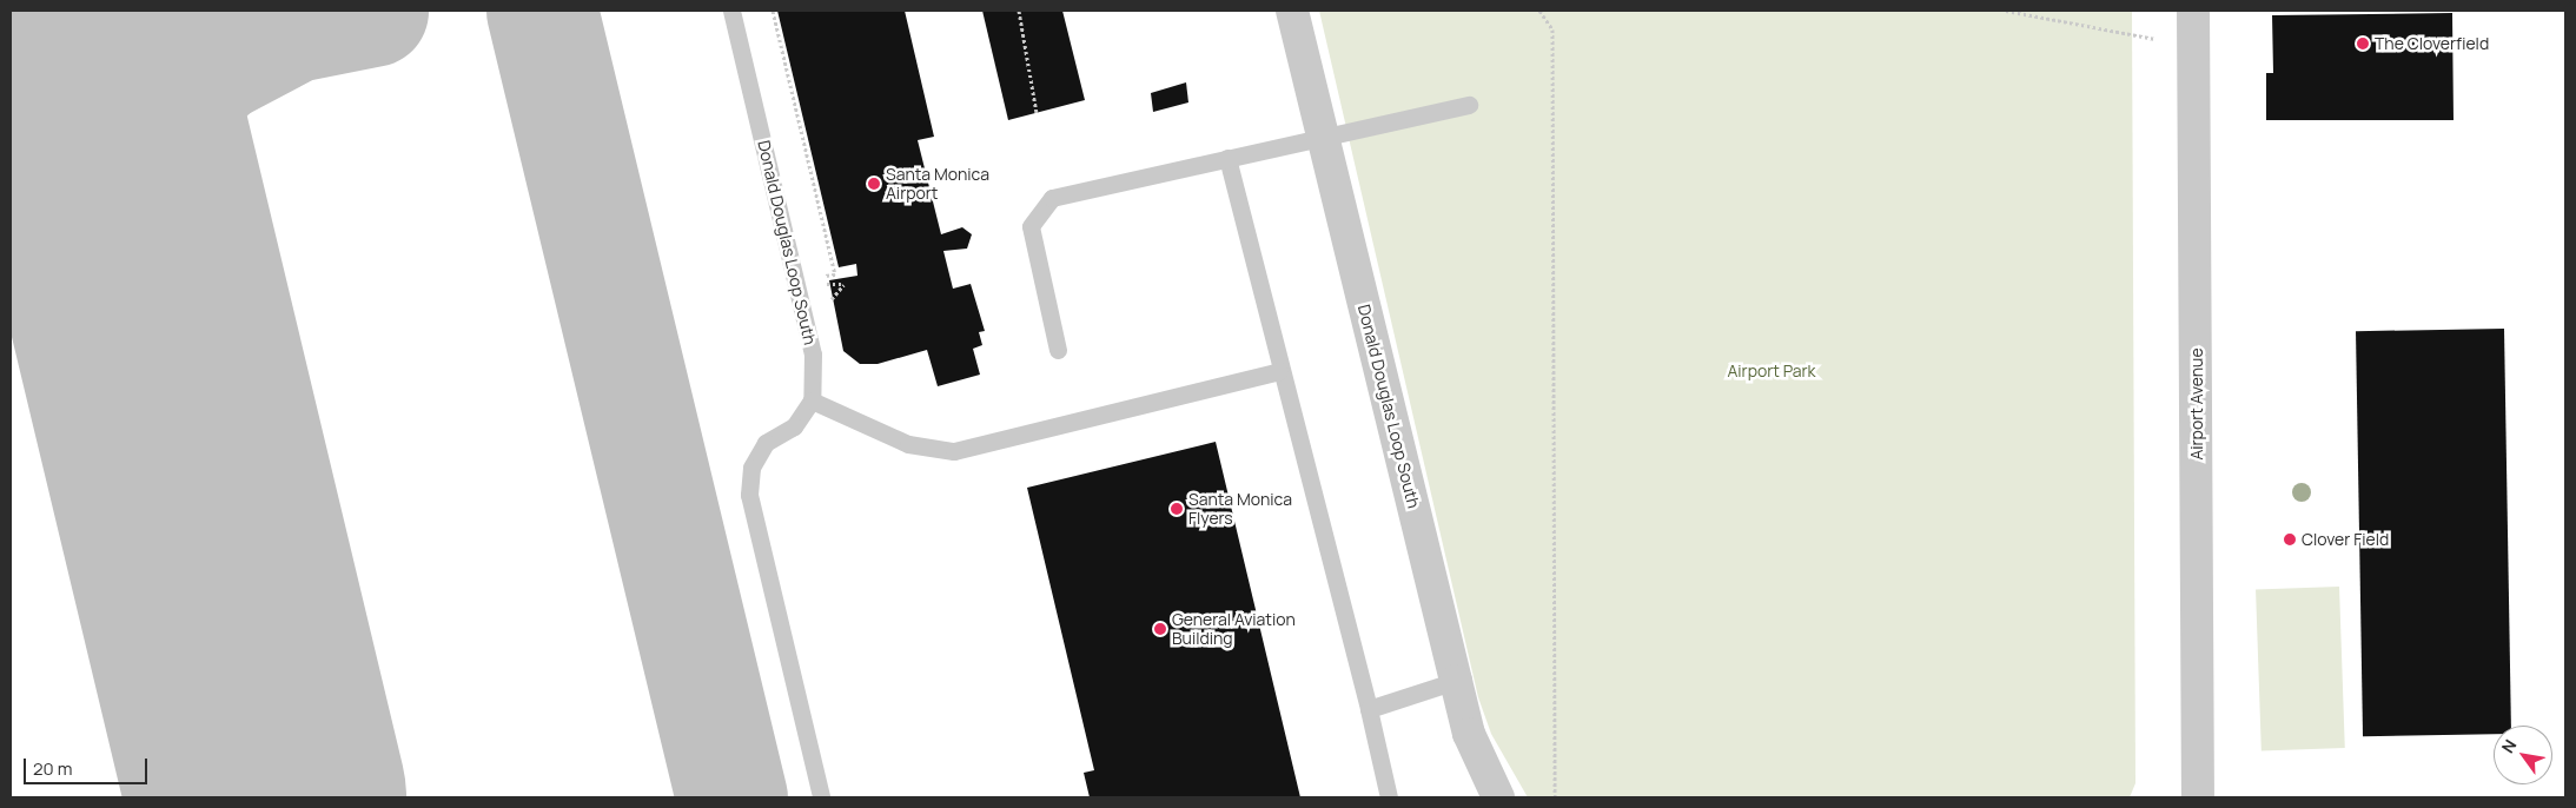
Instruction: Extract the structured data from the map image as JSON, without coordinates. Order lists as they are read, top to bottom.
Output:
{
  "streets": {
    "street": ["Donald Douglas Loop South", "Airport Avenue"]
  },
  "parks": ["Airport Park"],
  "places": [
    "The Cloverfield",
    "Santa Monica Airport",
    "Santa Monica Flyers",
    "Clover Field",
    "General Aviation Building"
  ],
  "scale_bar": "20 m",
  "north": "top left"
}
